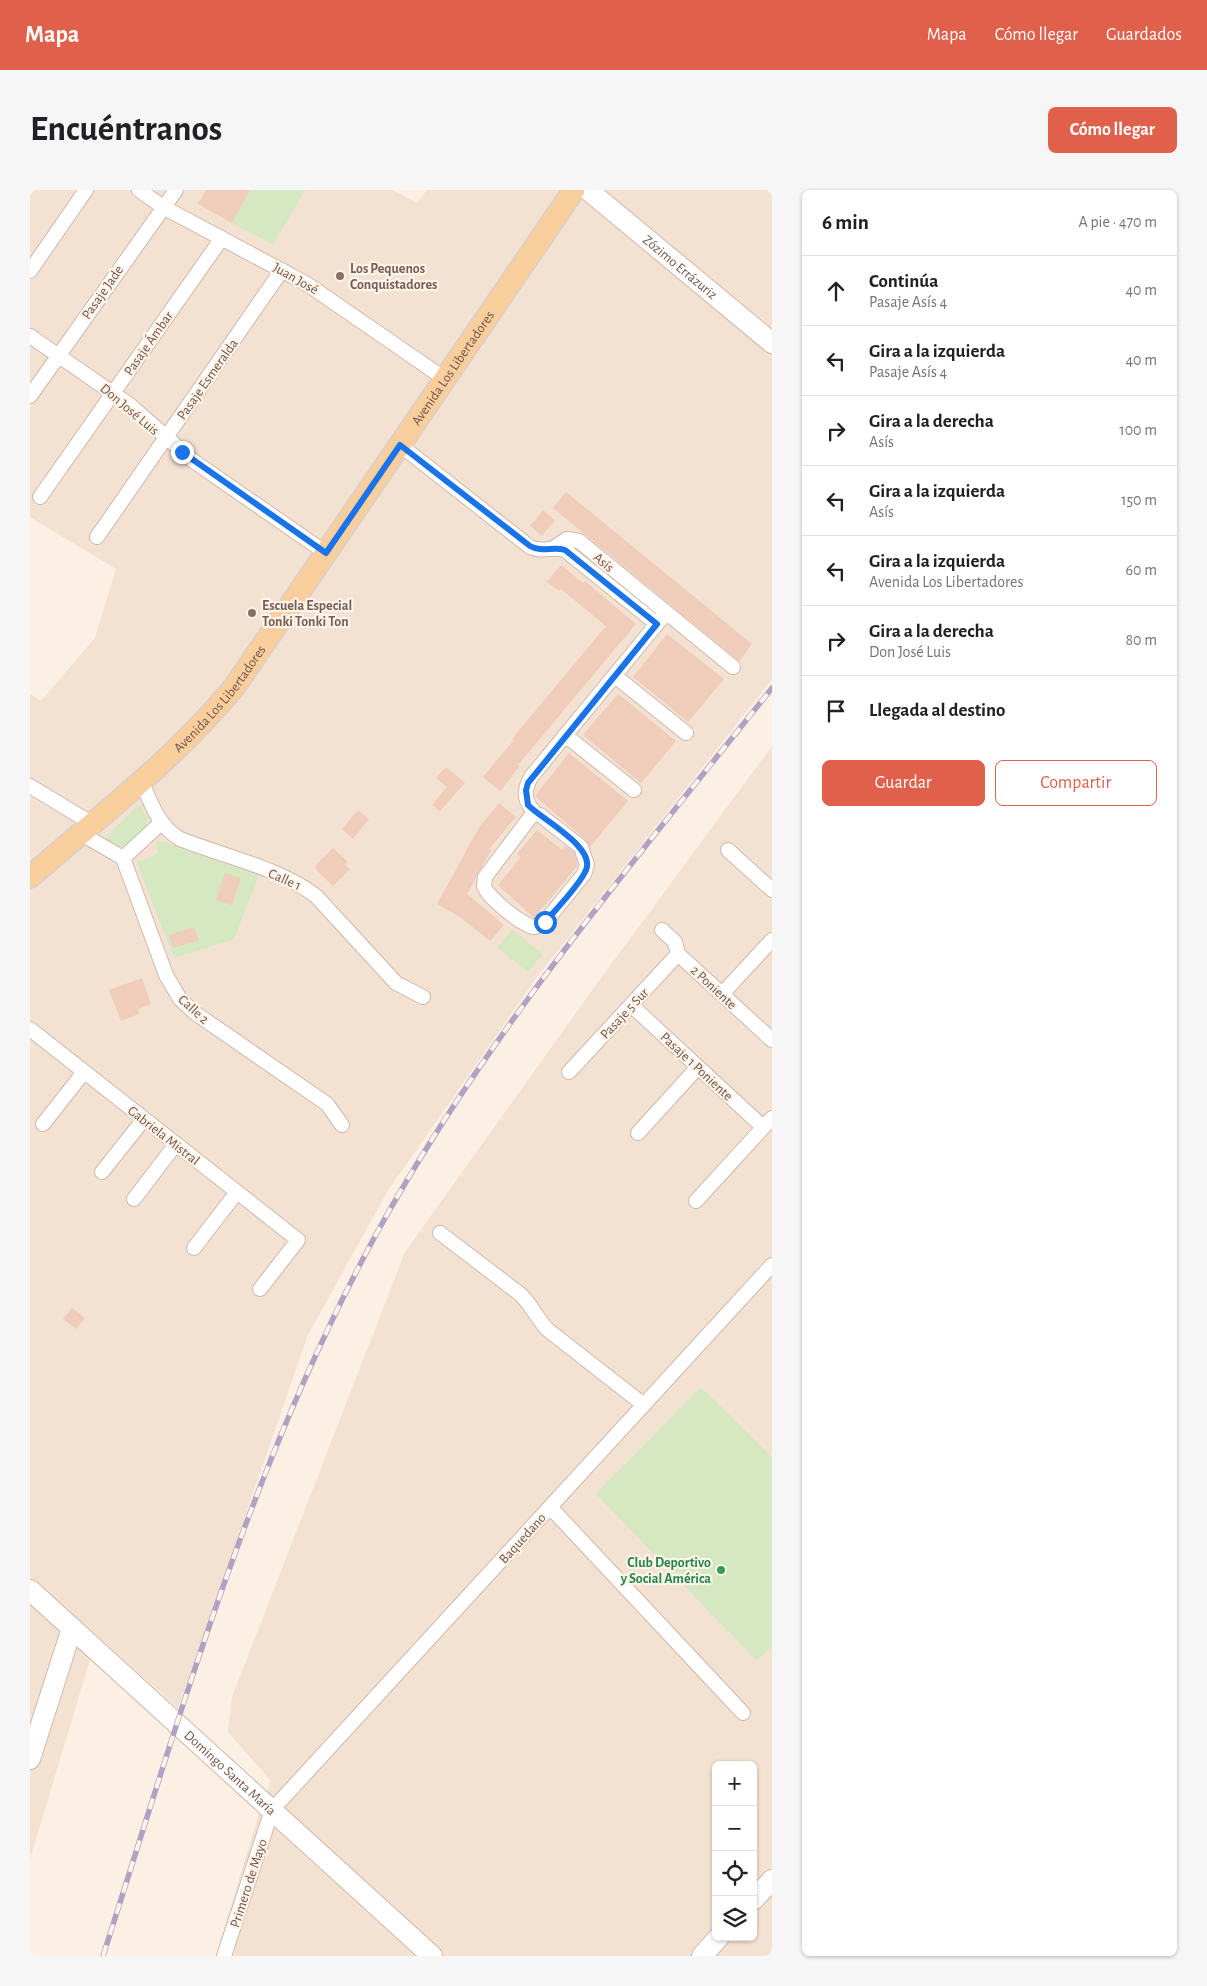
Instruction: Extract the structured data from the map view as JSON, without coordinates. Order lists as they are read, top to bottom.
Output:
{
  "streets": {
    "main road": ["Avenida Los Libertadores"],
    "street": [
      "Zózimo Errázuriz",
      "Juan José",
      "Pasaje Jade",
      "Pasaje Ámbar",
      "Pasaje Esmeralda",
      "Don José Luis",
      "Asís",
      "Calle 1",
      "2 Poniente",
      "Calle 2",
      "Pasaje 5 Sur",
      "Pasaje 1 Poniente",
      "Gabriela Mistral",
      "Baquedano",
      "Domingo Santa María",
      "Primero de Mayo"
    ]
  },
  "crossings": [
    ["Juan José", "Pasaje Jade"],
    ["Juan José", "Pasaje Ámbar"],
    ["Juan José", "Avenida Los Libertadores"],
    ["Juan José", "Pasaje Esmeralda"],
    ["Pasaje Jade", "Don José Luis"],
    ["Pasaje Ámbar", "Don José Luis"],
    ["Avenida Los Libertadores", "Don José Luis"],
    ["Avenida Los Libertadores", "Asís"],
    ["Avenida Los Libertadores", "Calle 1"],
    ["Pasaje Esmeralda", "Don José Luis"],
    ["2 Poniente", "Pasaje 5 Sur"],
    ["Pasaje 5 Sur", "Pasaje 1 Poniente"],
    ["Baquedano", "Domingo Santa María"],
    ["Baquedano", "Primero de Mayo"],
    ["Domingo Santa María", "Primero de Mayo"]
  ],
  "places": ["Los Pequenos Conquistadores", "Escuela Especial Tonki Tonki Ton", "Club Deportivo y Social América"],
  "page": {
    "header": "Mapa",
    "nav": ["Mapa", "Cómo llegar", "Guardados"],
    "buttons": [
      "Cómo llegar",
      ["Guardar", "Compartir"]
    ],
    "title": "Encuéntranos",
    "heading": ["6 min", "A pie · 470 m"],
    "list": [
      ["Continúa", "Pasaje Asís 4", "40 m"],
      ["Gira a la izquierda", "Pasaje Asís 4", "40 m"],
      ["Gira a la derecha", "Asís", "100 m"],
      ["Gira a la izquierda", "Asís", "150 m"],
      ["Gira a la izquierda", "Avenida Los Libertadores", "60 m"],
      ["Gira a la derecha", "Don José Luis", "80 m"],
      "Llegada al destino"
    ],
    "map_buttons": ["+", "−"]
  }
}
